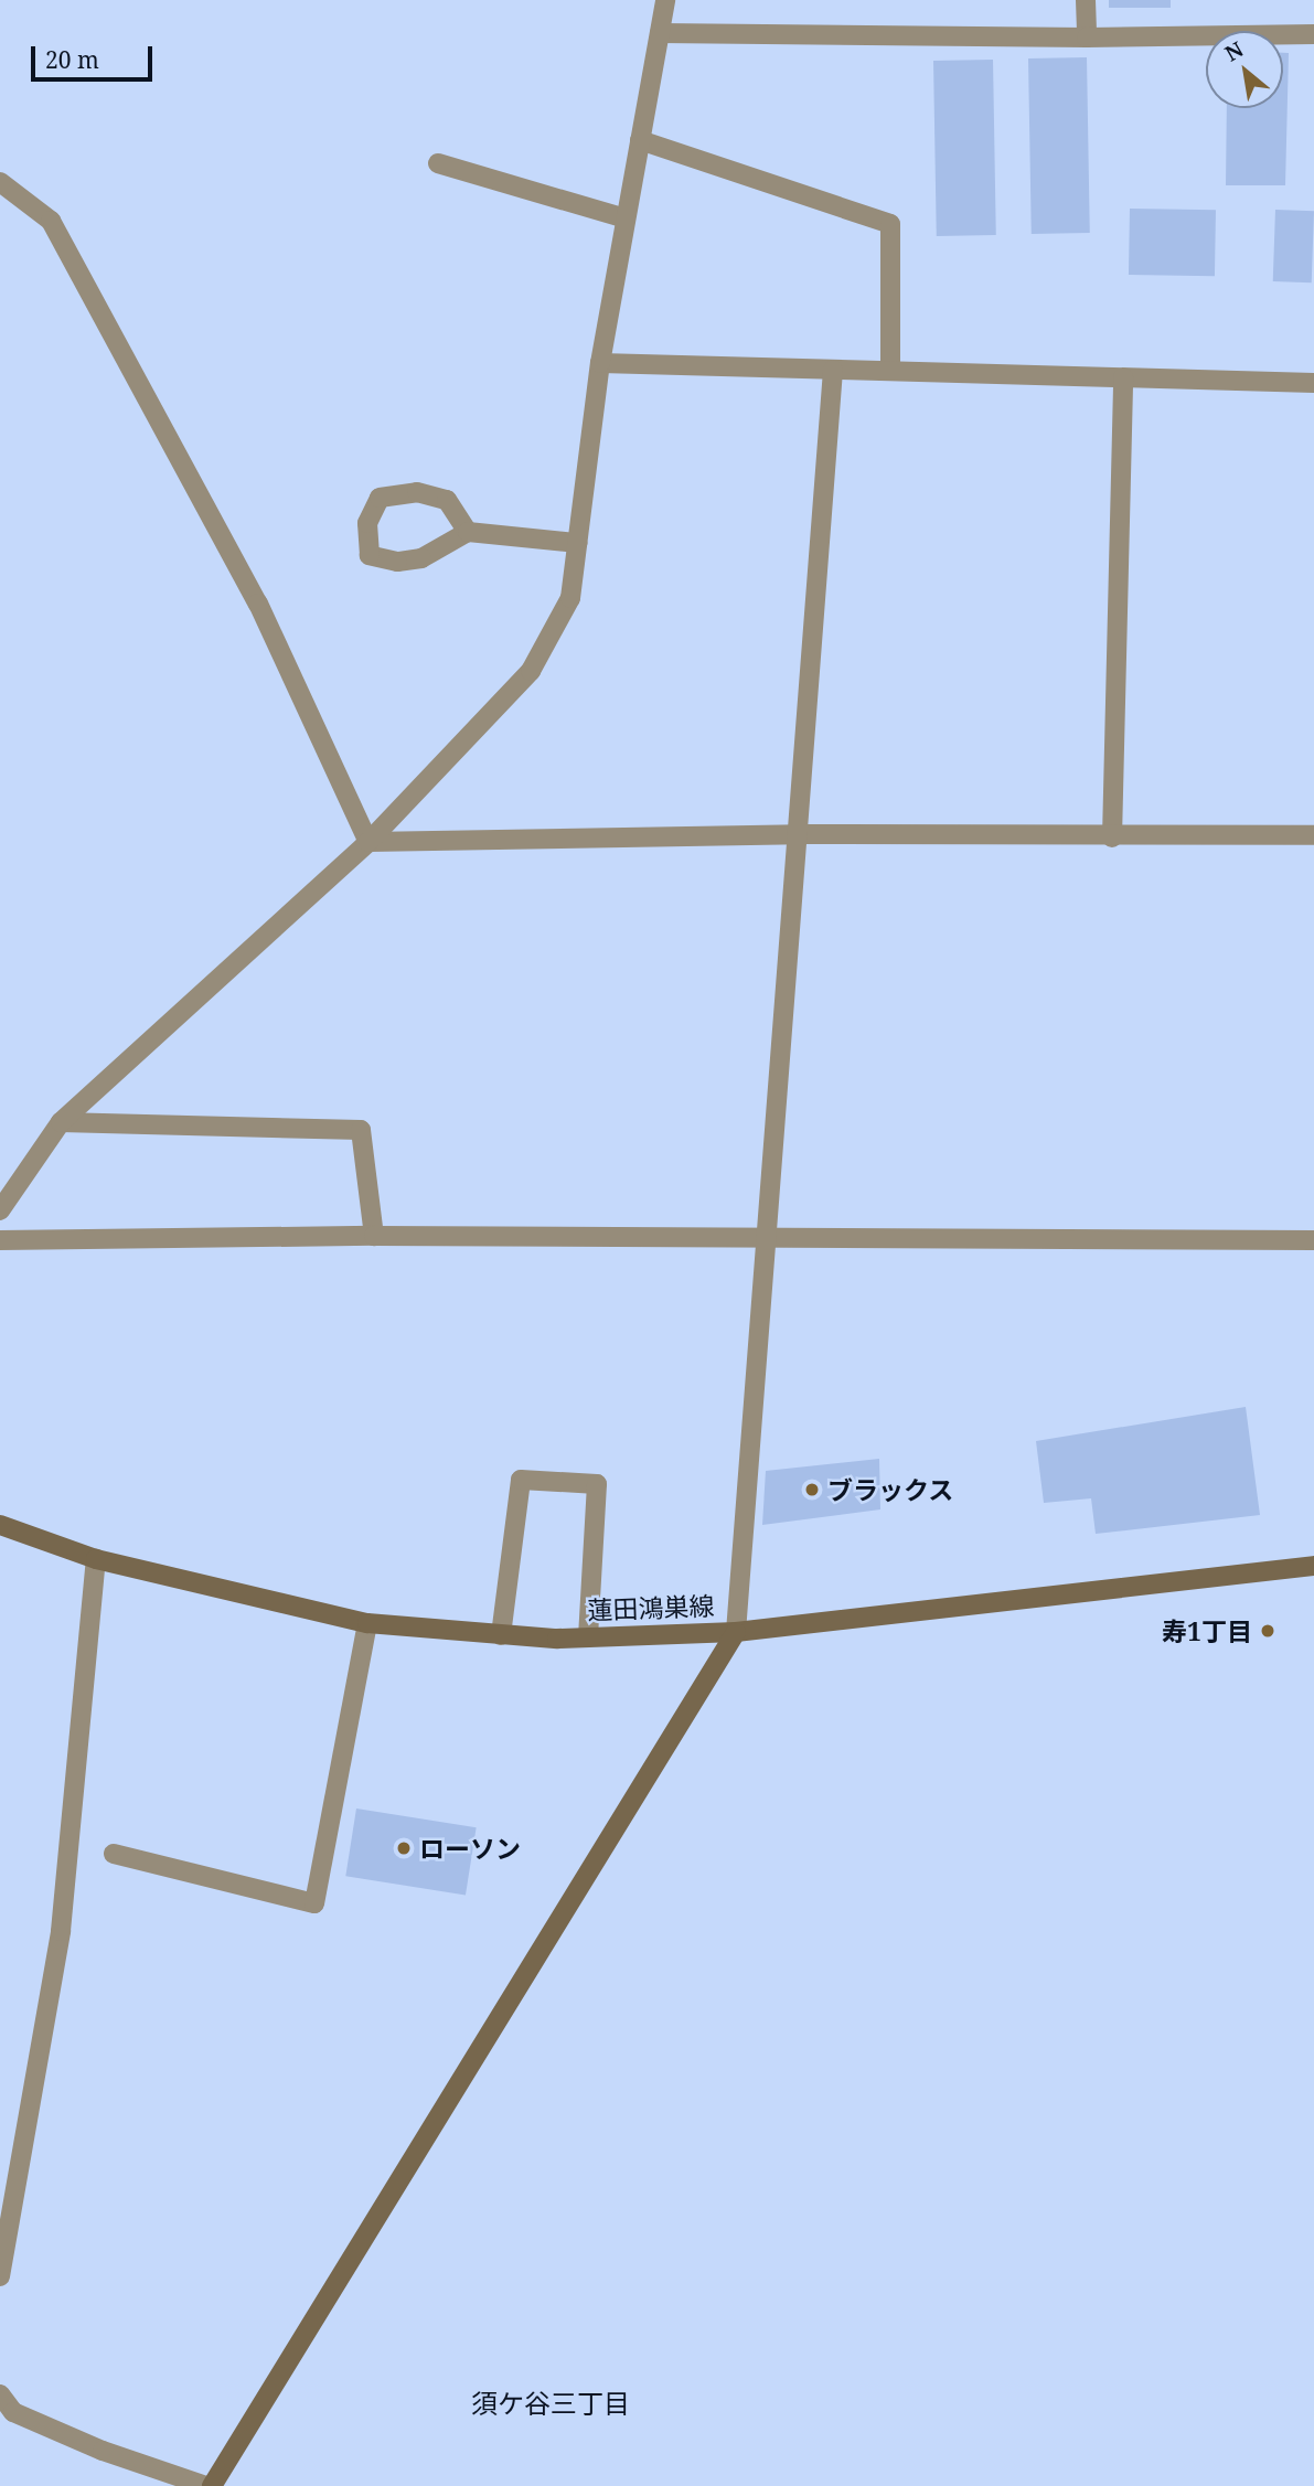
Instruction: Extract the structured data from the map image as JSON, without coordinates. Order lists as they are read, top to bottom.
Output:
{
  "streets": {
    "main road": ["蓮田鴻巣線"]
  },
  "districts": ["須ケ谷三丁目"],
  "places": ["ブラックス", "寿1丁目", "ローソン"],
  "scale_bar": "20 m",
  "north": "top left"
}
